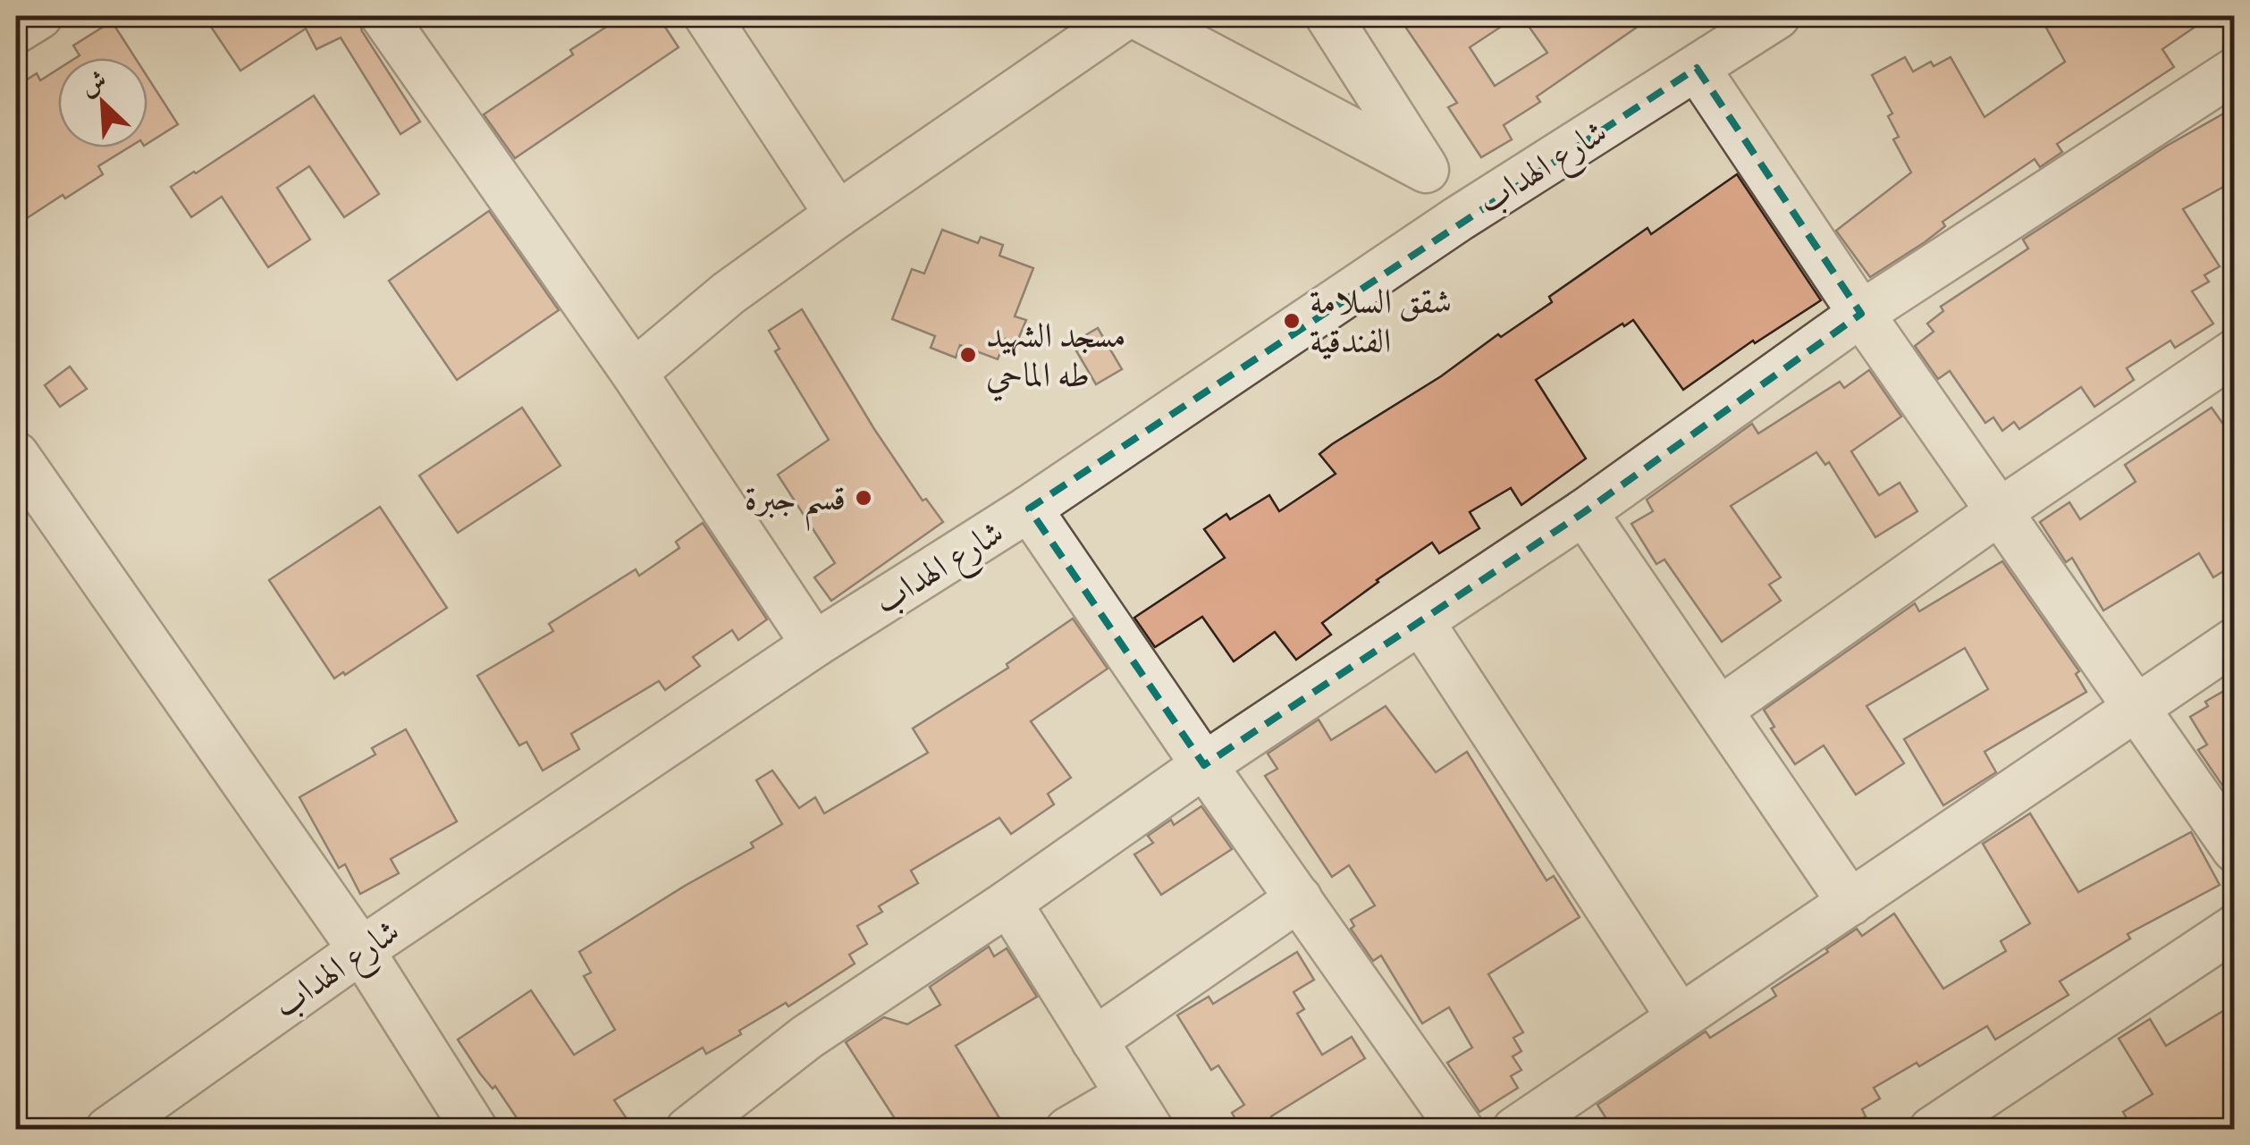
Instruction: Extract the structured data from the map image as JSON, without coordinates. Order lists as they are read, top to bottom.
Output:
{
  "streets": {
    "street": ["شارع الهداب"]
  },
  "places": ["شقق السلامة الفندقية", "مسجد الشهيد طه الماحي", "قسم جبرة"],
  "north": "top left"
}
